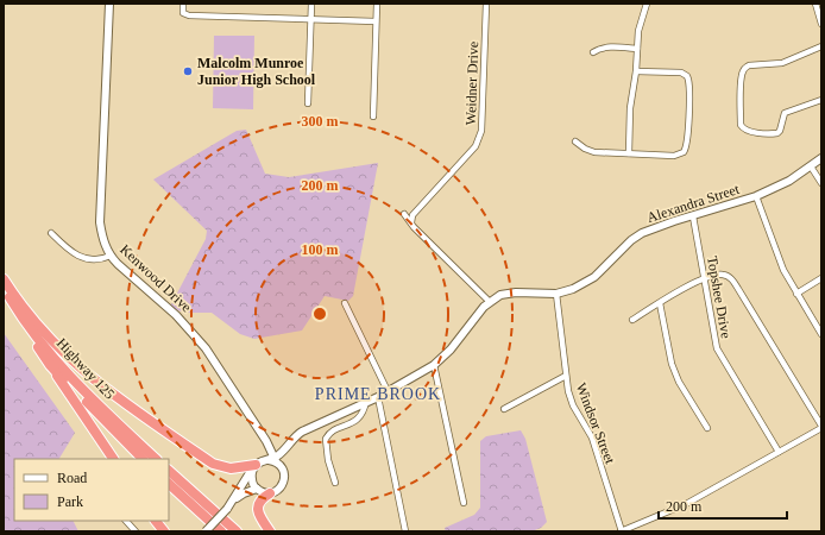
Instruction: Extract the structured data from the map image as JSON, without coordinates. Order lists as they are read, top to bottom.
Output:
{
  "streets": {
    "highway": ["Highway 125"],
    "main road": ["Alexandra Street", "Kenwood Drive"],
    "street": ["Weidner Drive", "Topshee Drive", "Windsor Street"]
  },
  "crossings": [
    ["Alexandra Street", "Kenwood Drive"],
    ["Alexandra Street", "Topshee Drive"],
    ["Alexandra Street", "Windsor Street"]
  ],
  "districts": ["PRIME BROOK"],
  "places": ["Malcolm Munroe Junior High School"],
  "legend": ["Road", "Park"],
  "scale_bar": "200 m",
  "rings": ["300 m", "200 m", "100 m"]
}
